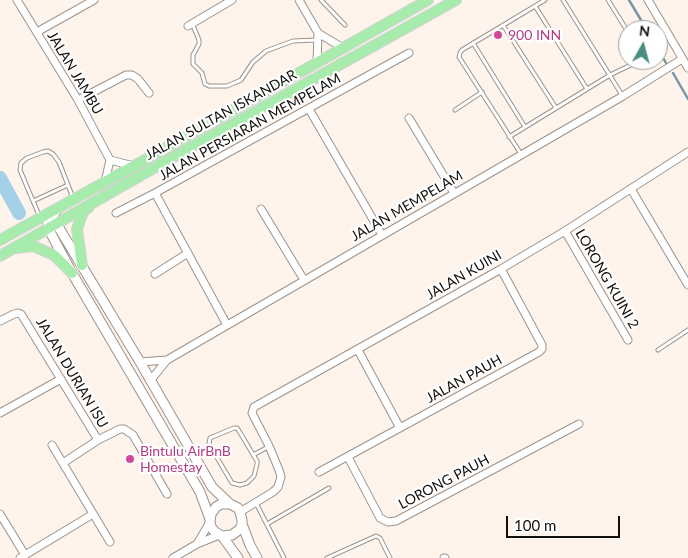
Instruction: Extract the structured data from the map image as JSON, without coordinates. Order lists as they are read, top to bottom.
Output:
{
  "streets": {
    "main road": ["JALAN SULTAN ISKANDAR"],
    "street": [
      "JALAN JAMBU",
      "JALAN PERSIARAN MEMPELAM",
      "JALAN MEMPELAM",
      "JALAN KUINI",
      "LORONG KUINI 2",
      "JALAN DURIAN ISU",
      "JALAN PAUH",
      "LORONG PAUH"
    ]
  },
  "crossings": [
    ["JALAN PERSIARAN MEMPELAM", "JALAN MEMPELAM"],
    ["JALAN KUINI", "LORONG KUINI 2"],
    ["JALAN KUINI", "JALAN PAUH"],
    ["JALAN PAUH", "LORONG PAUH"]
  ],
  "places": ["900 INN", "Bintulu AirBnB Homestay"],
  "scale_bar": "100 m",
  "north": "top"
}
